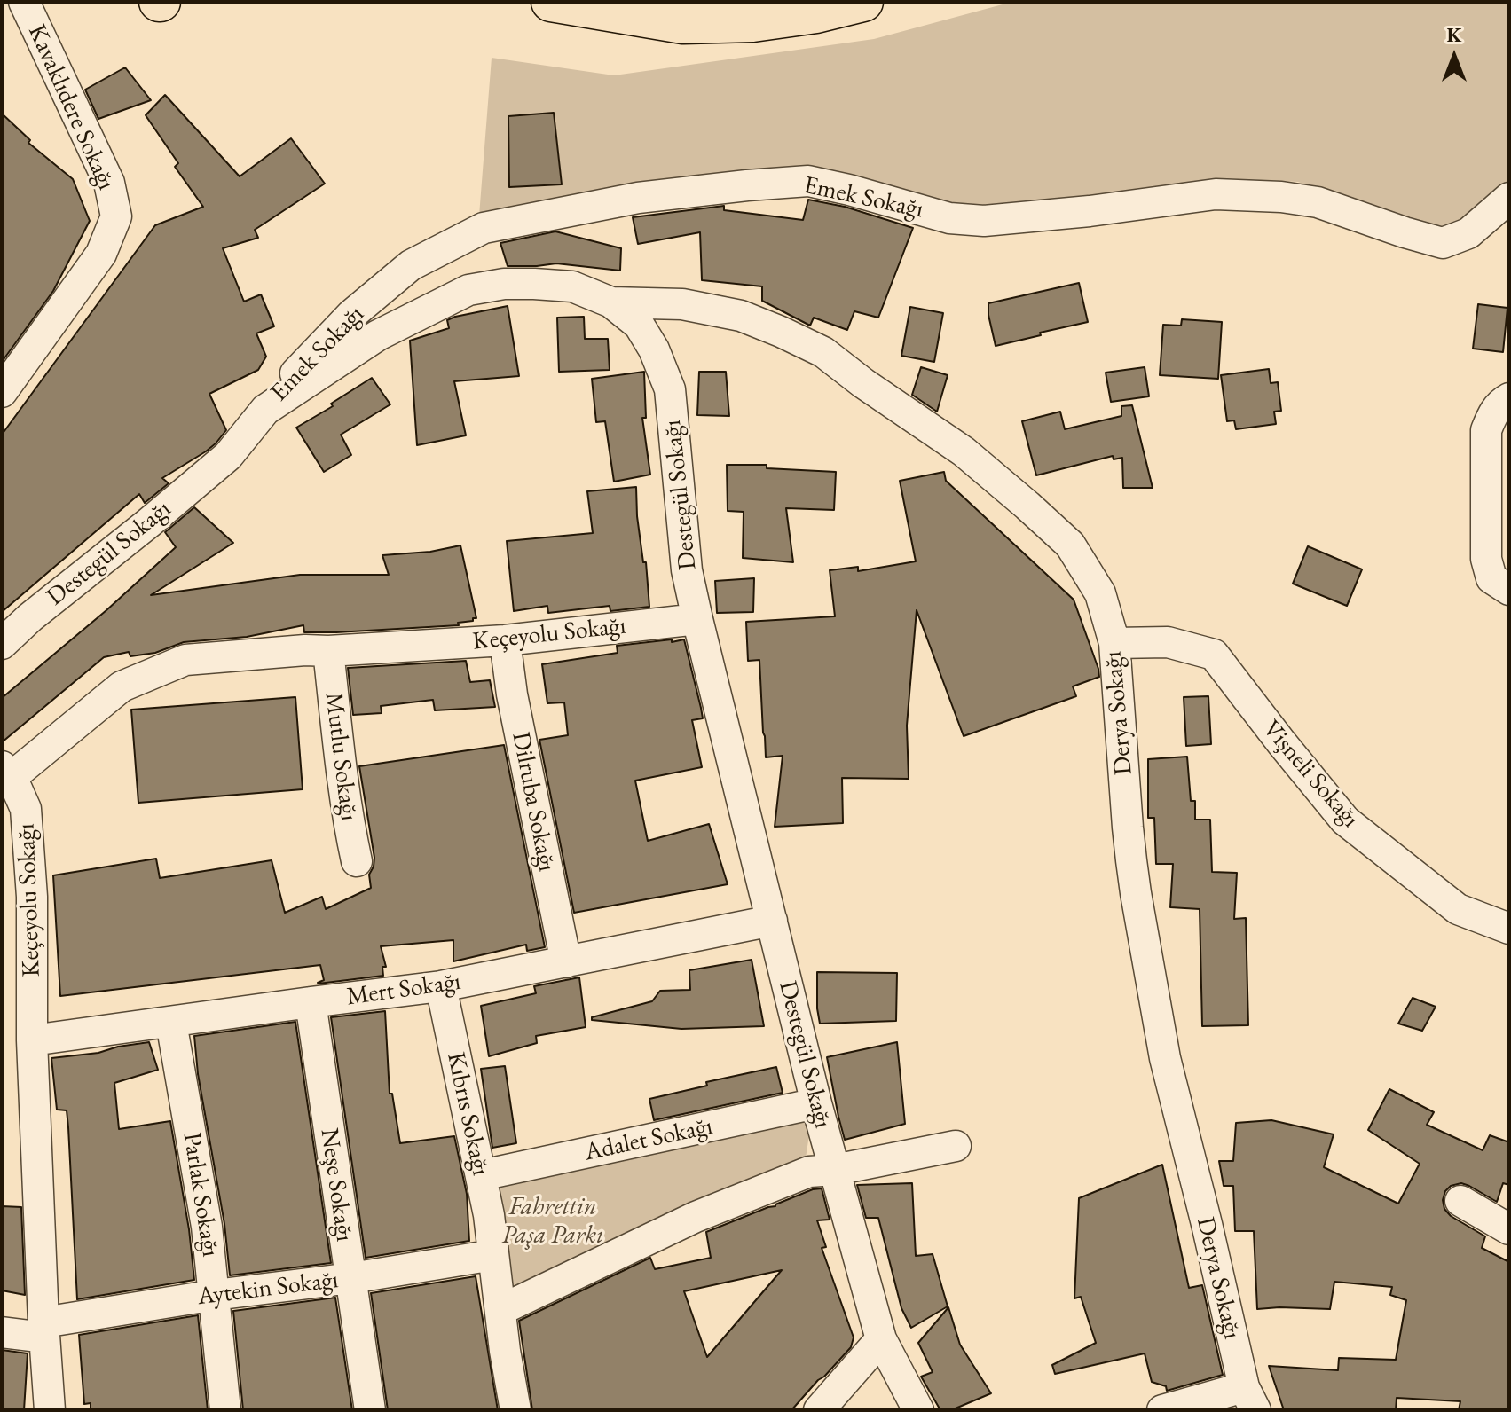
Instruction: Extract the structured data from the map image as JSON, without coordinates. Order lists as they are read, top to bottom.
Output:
{
  "streets": {
    "street": [
      "Kavaklıdere Sokağı",
      "Emek Sokağı",
      "Destegül Sokağı",
      "Keçeyolu Sokağı",
      "Derya Sokağı",
      "Mutlu Sokağı",
      "Vişneli Sokağı",
      "Dilruba Sokağı",
      "Mert Sokağı",
      "Kıbrıs Sokağı",
      "Adalet Sokağı",
      "Neşe Sokağı",
      "Parlak Sokağı",
      "Aytekin Sokağı"
    ]
  },
  "crossings": [
    ["Emek Sokağı", "Destegül Sokağı"],
    ["Destegül Sokağı", "Keçeyolu Sokağı"],
    ["Destegül Sokağı", "Derya Sokağı"],
    ["Destegül Sokağı", "Mert Sokağı"],
    ["Destegül Sokağı", "Adalet Sokağı"],
    ["Keçeyolu Sokağı", "Mutlu Sokağı"],
    ["Keçeyolu Sokağı", "Dilruba Sokağı"],
    ["Keçeyolu Sokağı", "Mert Sokağı"],
    ["Keçeyolu Sokağı", "Aytekin Sokağı"],
    ["Derya Sokağı", "Vişneli Sokağı"],
    ["Dilruba Sokağı", "Mert Sokağı"],
    ["Mert Sokağı", "Kıbrıs Sokağı"],
    ["Mert Sokağı", "Neşe Sokağı"],
    ["Mert Sokağı", "Parlak Sokağı"],
    ["Kıbrıs Sokağı", "Adalet Sokağı"],
    ["Kıbrıs Sokağı", "Aytekin Sokağı"],
    ["Neşe Sokağı", "Aytekin Sokağı"],
    ["Parlak Sokağı", "Aytekin Sokağı"]
  ],
  "parks": ["Fahrettin Paşa Parkı"],
  "north": "top"
}
